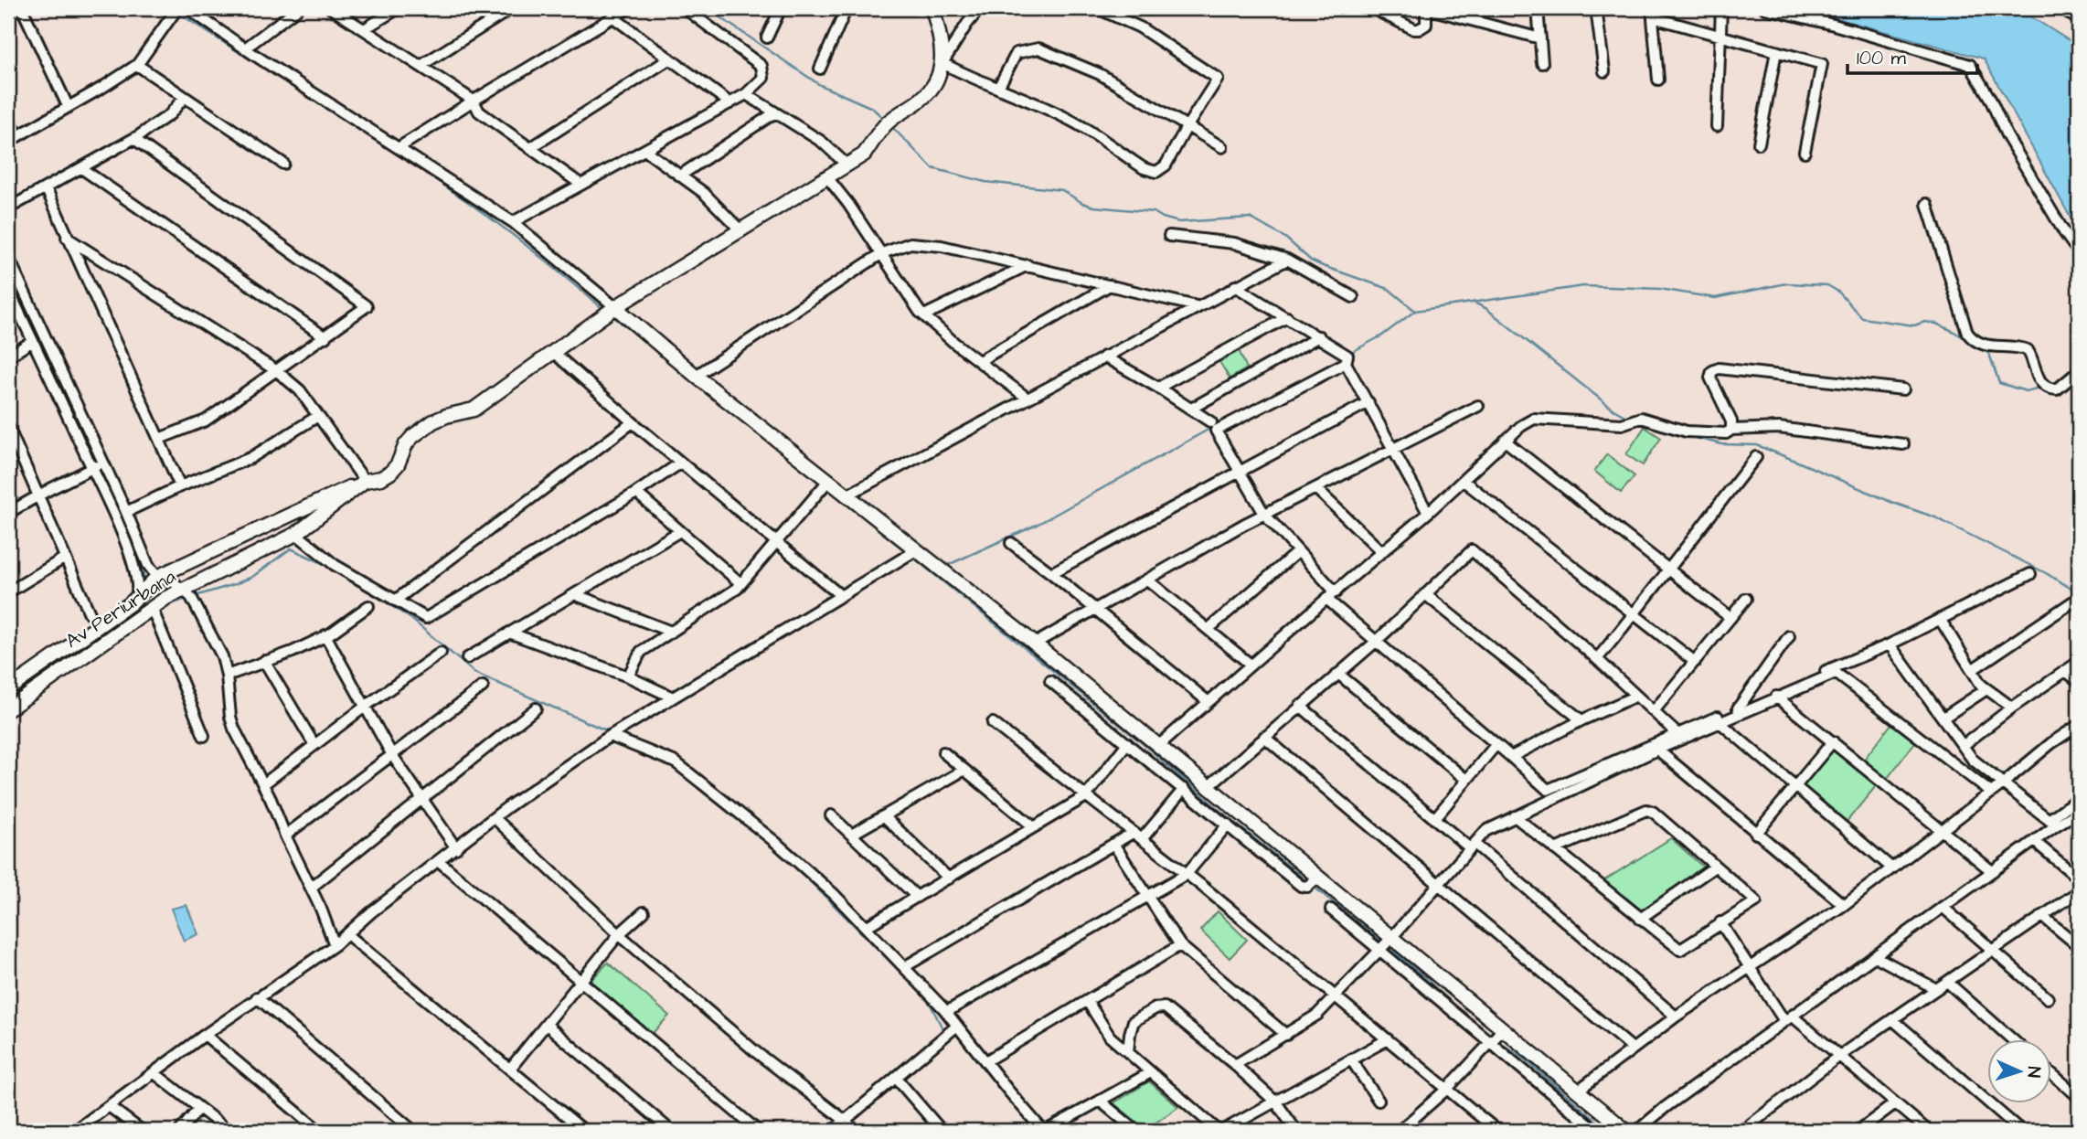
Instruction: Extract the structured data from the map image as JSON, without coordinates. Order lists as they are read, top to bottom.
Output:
{
  "streets": {
    "street": ["Av Periurbana"]
  },
  "scale_bar": "100 m",
  "north": "right"
}
